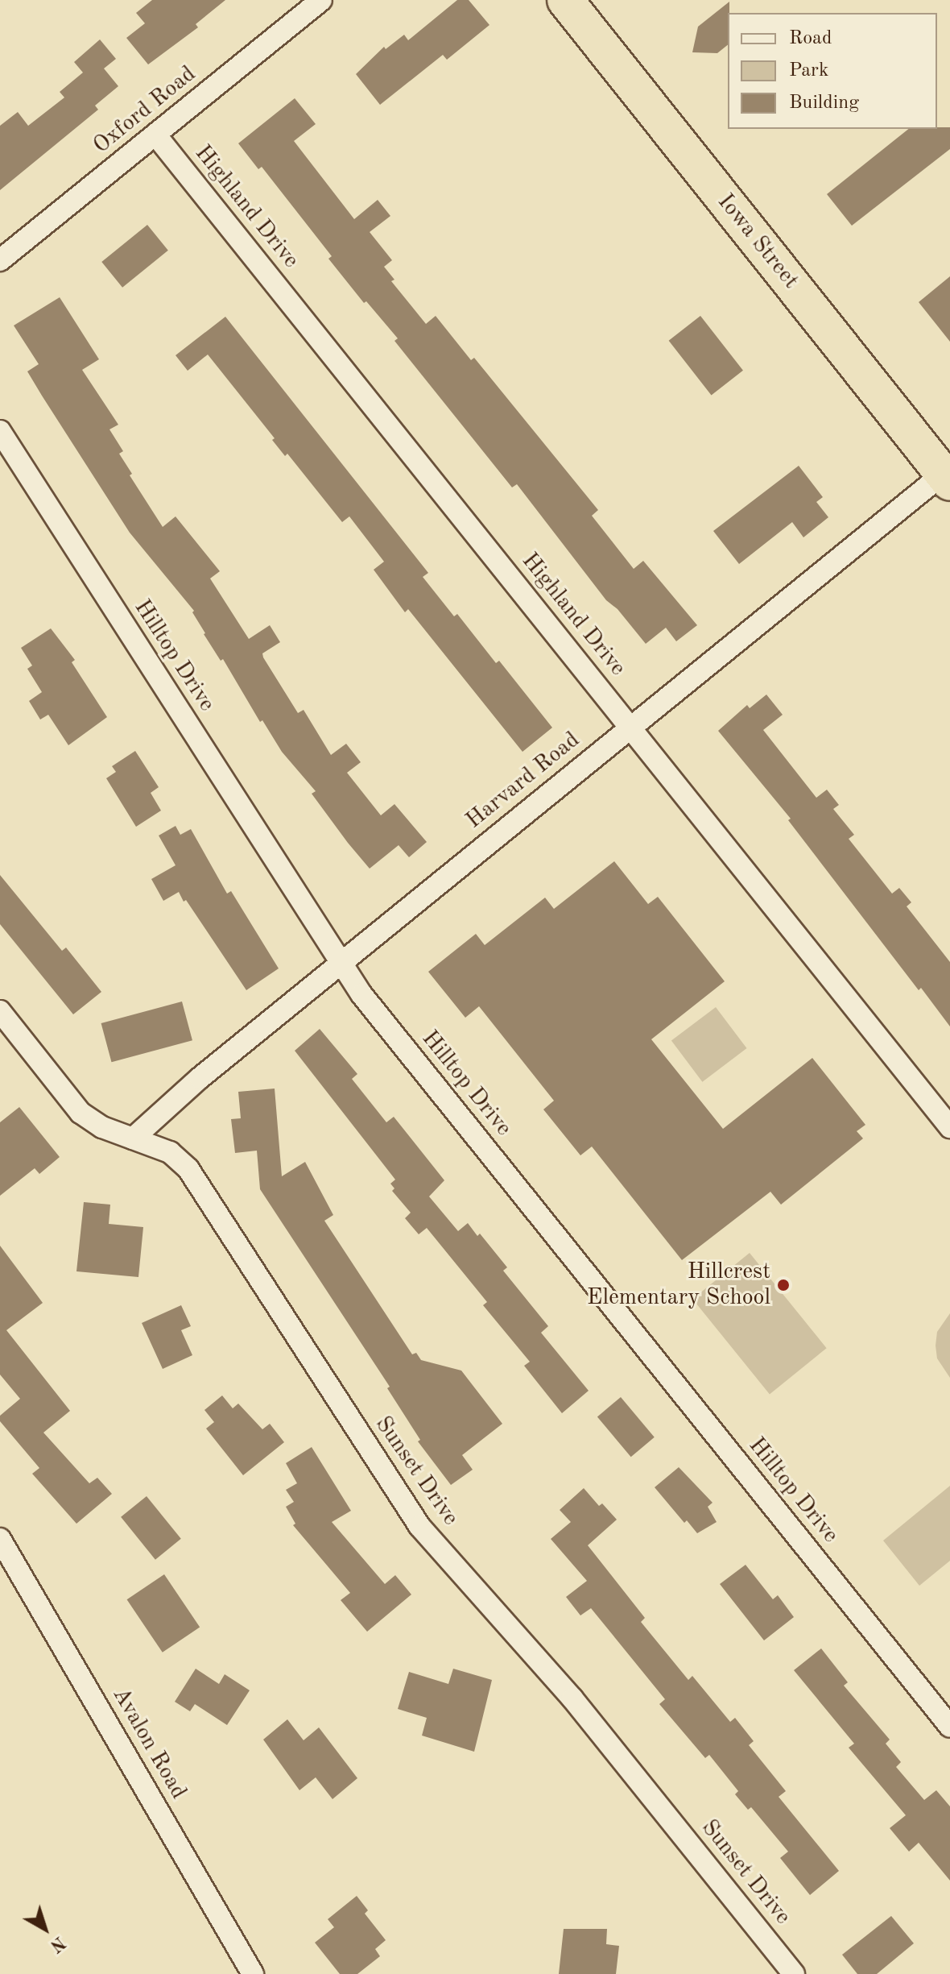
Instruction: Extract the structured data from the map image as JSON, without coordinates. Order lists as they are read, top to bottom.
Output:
{
  "streets": {
    "highway": ["Iowa Street"],
    "street": [
      "Oxford Road",
      "Highland Drive",
      "Hilltop Drive",
      "Harvard Road",
      "Sunset Drive",
      "Avalon Road"
    ]
  },
  "crossings": [
    ["Oxford Road", "Highland Drive"],
    ["Highland Drive", "Harvard Road"],
    ["Iowa Street", "Harvard Road"],
    ["Hilltop Drive", "Harvard Road"],
    ["Harvard Road", "Sunset Drive"]
  ],
  "places": ["Hillcrest Elementary School"],
  "legend": ["Road", "Park", "Building"],
  "north": "bottom right"
}
